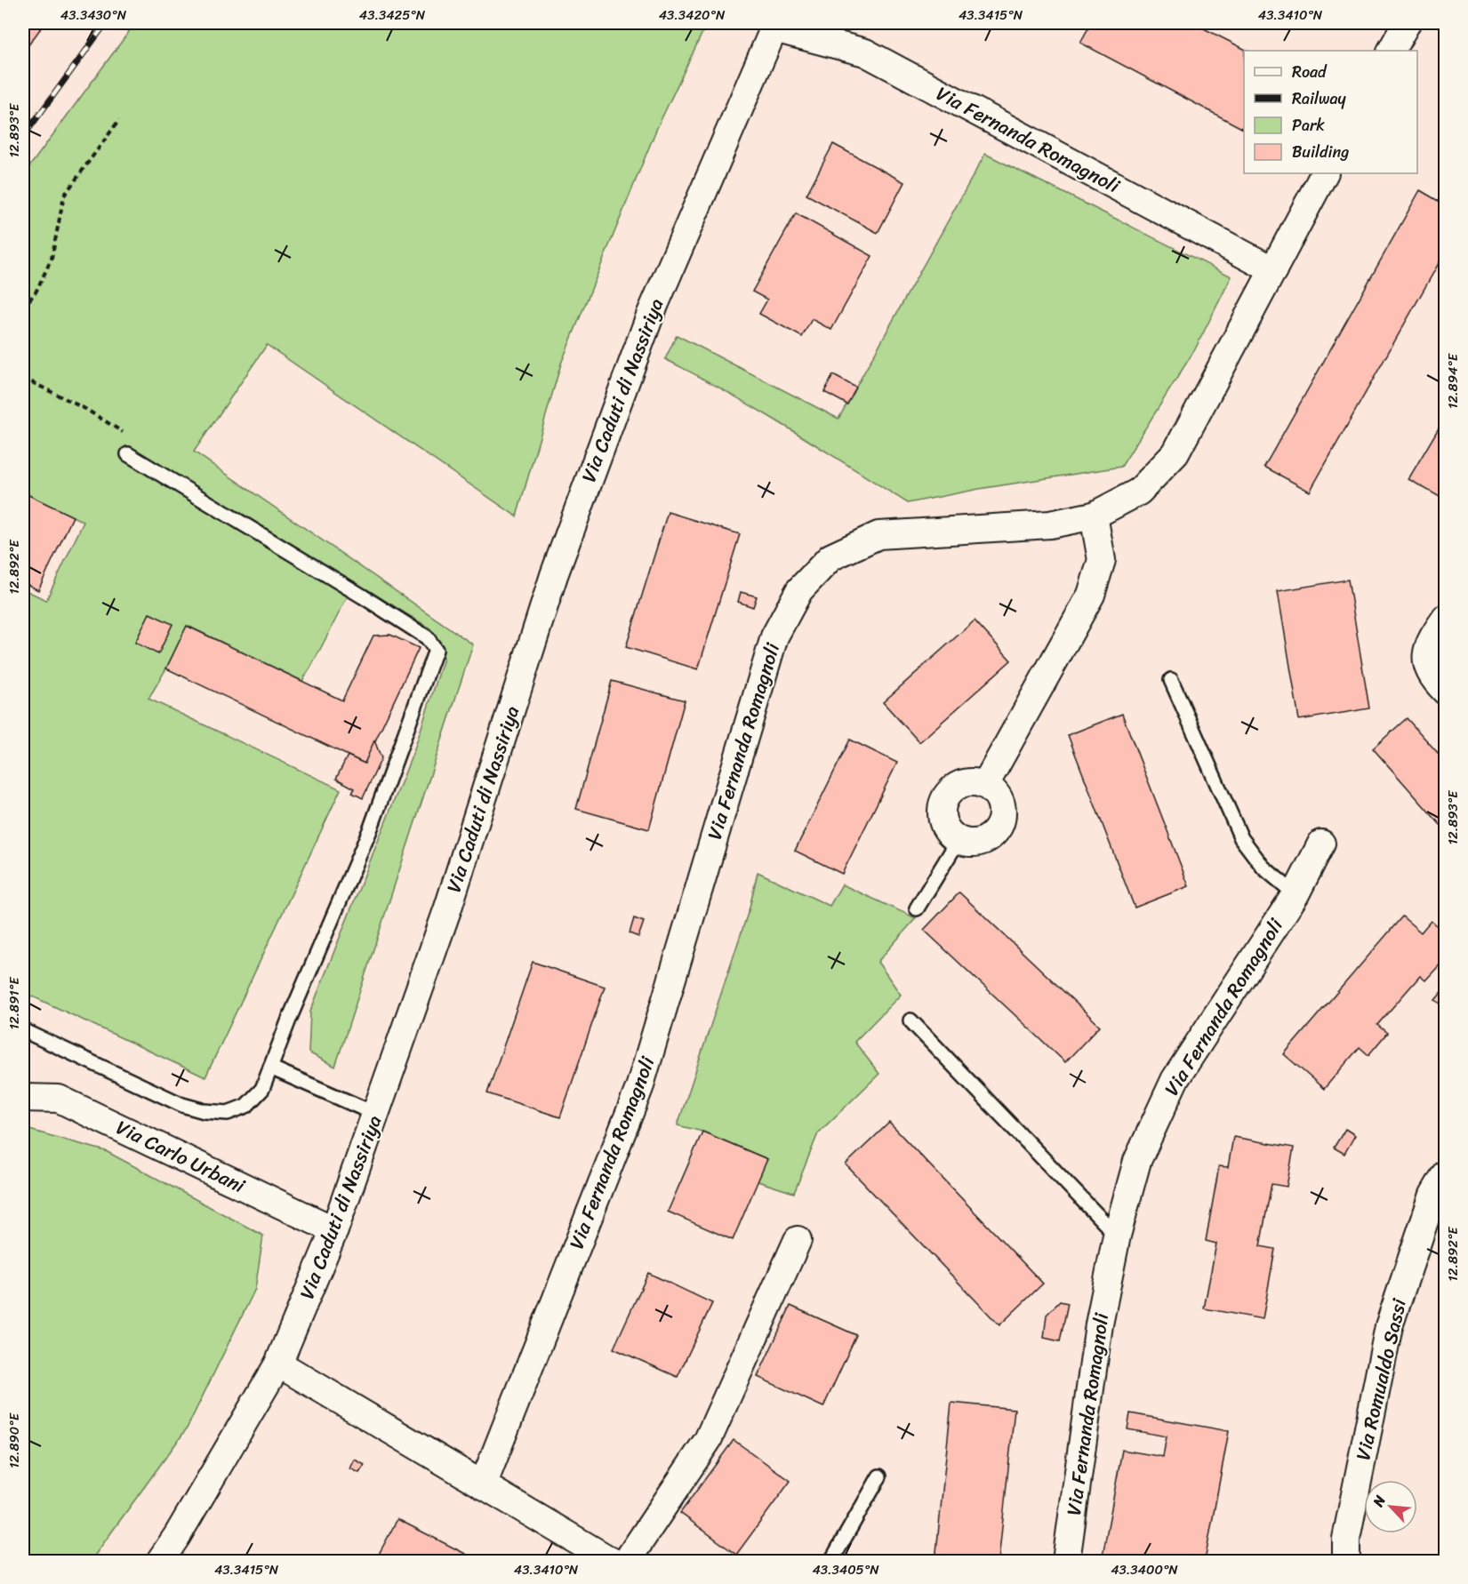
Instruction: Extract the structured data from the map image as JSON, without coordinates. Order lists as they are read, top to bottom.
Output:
{
  "streets": {
    "street": [
      "Via Fernanda Romagnoli",
      "Via Caduti di Nassiriya",
      "Via Carlo Urbani",
      "Via Romualdo Sassi"
    ]
  },
  "crossings": [
    ["Via Fernanda Romagnoli", "Via Caduti di Nassiriya"],
    ["Via Caduti di Nassiriya", "Via Carlo Urbani"]
  ],
  "legend": [
    "Road",
    "Railway",
    "Park",
    "Building"
  ],
  "north": "top left",
  "coordinates": [
    "43.3430°N",
    "43.3425°N",
    "43.3420°N",
    "43.3415°N",
    "43.3410°N",
    "12.893°E",
    "12.894°E",
    "12.892°E",
    "12.891°E",
    "12.890°E",
    "43.3405°N",
    "43.3400°N"
  ]
}
